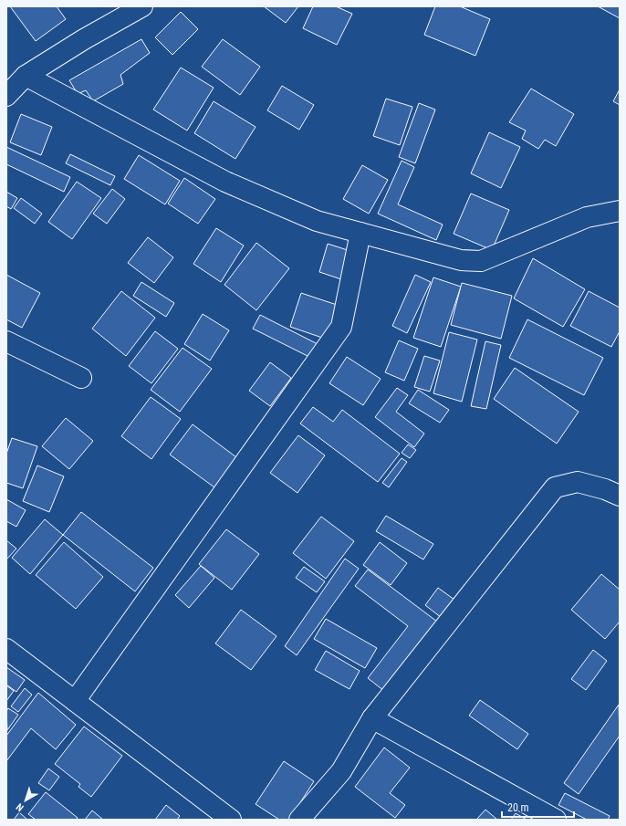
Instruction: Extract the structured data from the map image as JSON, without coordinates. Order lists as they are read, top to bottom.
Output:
{
  "scale_bar": "20 m",
  "north": "bottom left"
}
